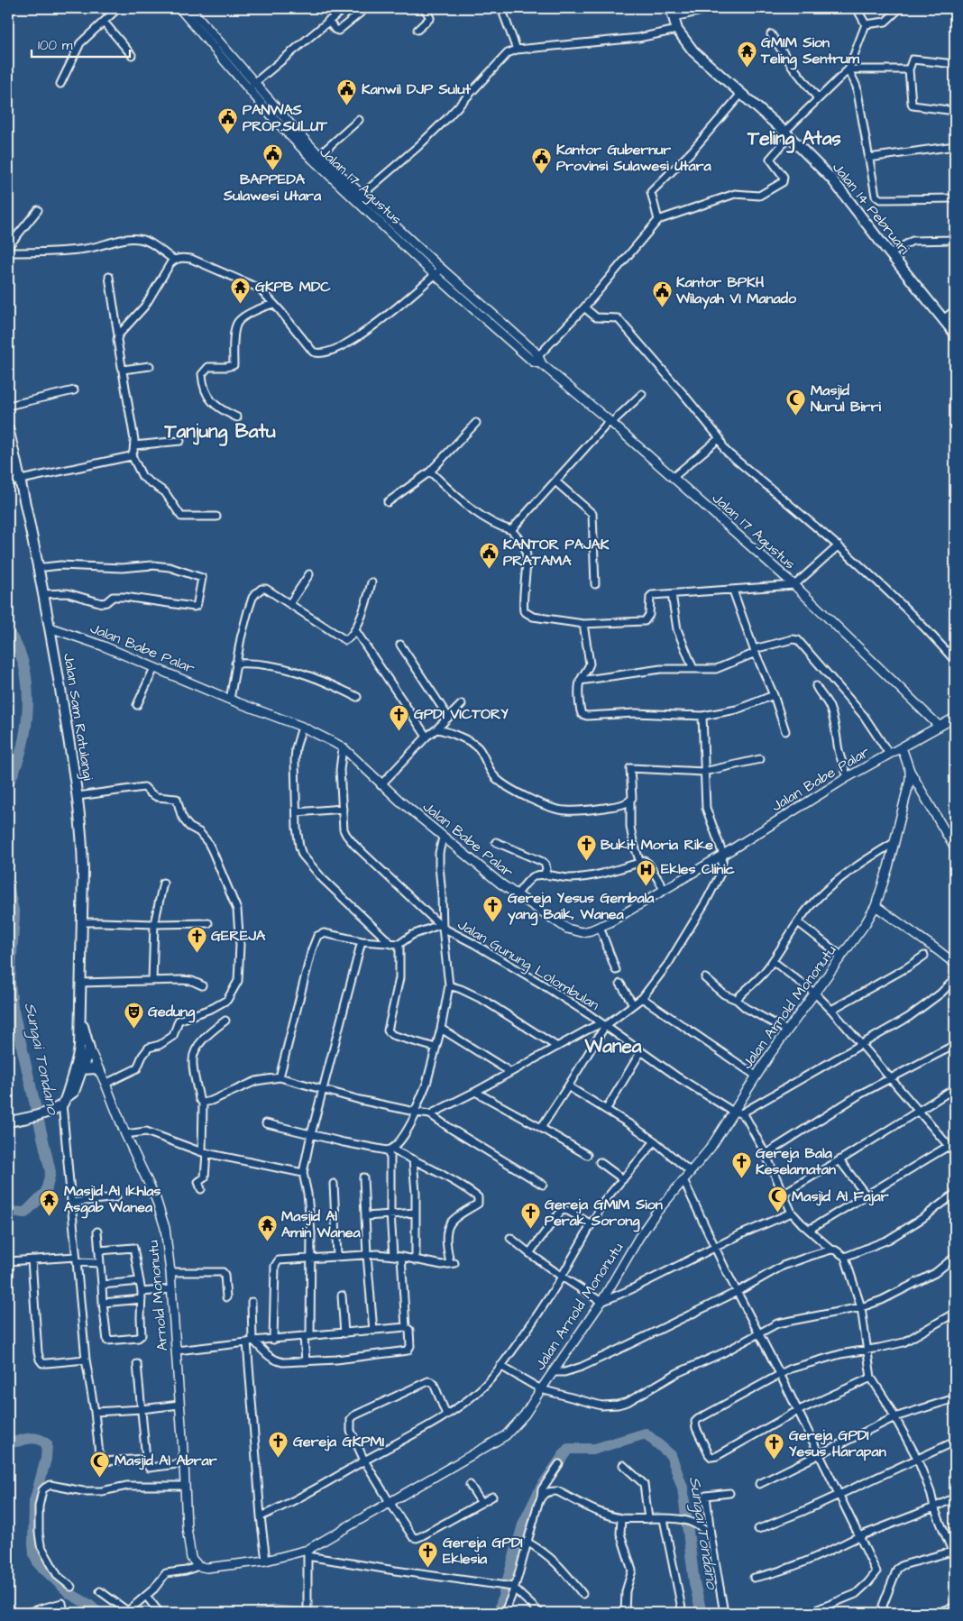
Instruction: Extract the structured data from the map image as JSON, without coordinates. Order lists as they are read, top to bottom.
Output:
{
  "streets": {
    "main road": ["Jalan 14 Pebruari", "Jalan Sam Ratulangi"],
    "street": [
      "Jalan 17 Agustus",
      "Jalan Babe Palar",
      "Jalan Gunung Lolombulan",
      "Jalan Arnold Mononutu",
      "Arnold Mononutu"
    ]
  },
  "crossings": [
    ["Jalan 17 Agustus", "Jalan Babe Palar"],
    ["Jalan Babe Palar", "Jalan Sam Ratulangi"],
    ["Jalan Babe Palar", "Jalan Gunung Lolombulan"],
    ["Jalan Babe Palar", "Jalan Arnold Mononutu"],
    ["Jalan Sam Ratulangi", "Arnold Mononutu"],
    ["Jalan Gunung Lolombulan", "Jalan Arnold Mononutu"],
    ["Jalan Arnold Mononutu", "Arnold Mononutu"]
  ],
  "districts": ["Teling Atas", "Tanjung Batu", "Wanea"],
  "water": ["Sungai Tondano"],
  "places": {
    "temple": [
      "GMIM Sion Teling Sentrum",
      "GKPB MDC",
      "Masjid Al Ikhlas Asgab Wanea",
      "Masjid Al Amin Wanea"
    ],
    "public building": [
      "Kanwil DJP Sulut",
      "PANWAS PROP.SULUT",
      "BAPPEDA Sulawesi Utara",
      "Kantor Gubernur Provinsi Sulawesi Utara",
      "Kantor BPKH Wilayah VI Manado",
      "KANTOR PAJAK PRATAMA"
    ],
    "mosque": ["Masjid Nurul Birri", "Masjid Al Fajar", "Masjid Al Abrar"],
    "church": [
      "GPDI VICTORY",
      "Bukit Moria Rike",
      "Gereja Yesus Gembala yang Baik, Wanea",
      "GEREJA",
      "Gereja Bala Keselamatan",
      "Gereja GMIM Sion Perak Sorong",
      "Gereja GKPMI",
      "Gereja GPDI Yesus Harapan",
      "Gereja GPDI Eklesia"
    ],
    "hospital": ["Ekles Clinic"],
    "theatre": ["Gedung"]
  },
  "scale_bar": "100 m"
}
